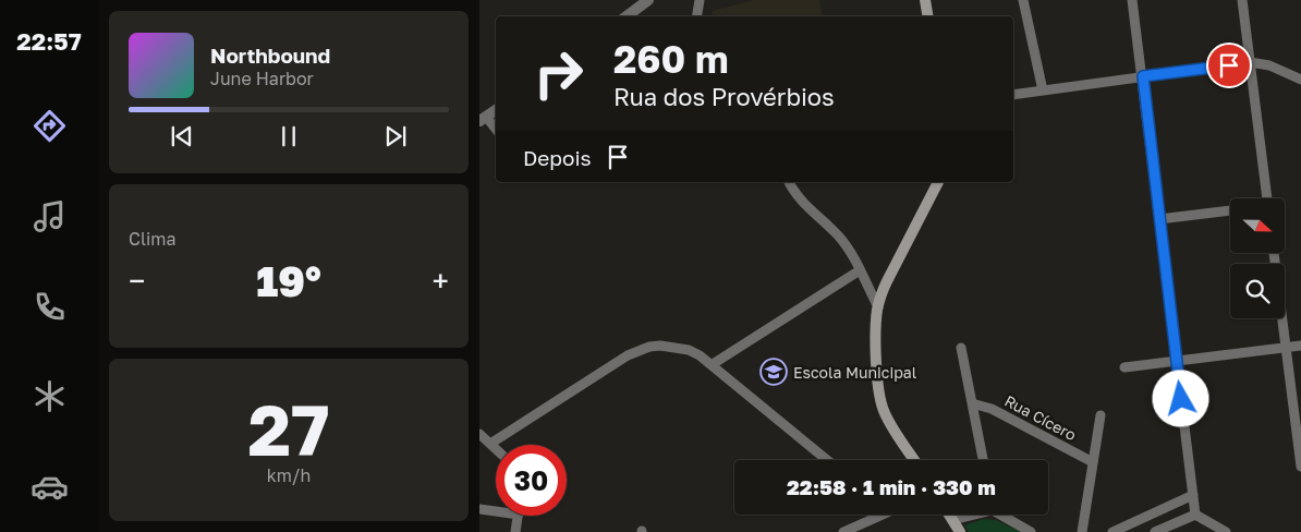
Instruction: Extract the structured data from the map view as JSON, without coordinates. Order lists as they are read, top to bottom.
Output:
{
  "streets": {
    "street": ["Rua Cícero"]
  },
  "places": {
    "school or university": ["Escola Municipal"]
  },
  "north": "right",
  "page": {
    "tabs": "22:57",
    "turn": ["260 m", "Rua dos Provérbios"],
    "song": ["Northbound", "June Harbor"],
    "then": "Depois",
    "tile": [
      "Clima",
      ["27", "km/h"]
    ],
    "heat": ["−", "19°", "+"],
    "limit": "30",
    "trip": "22:58 · 1 min · 330 m"
  }
}
